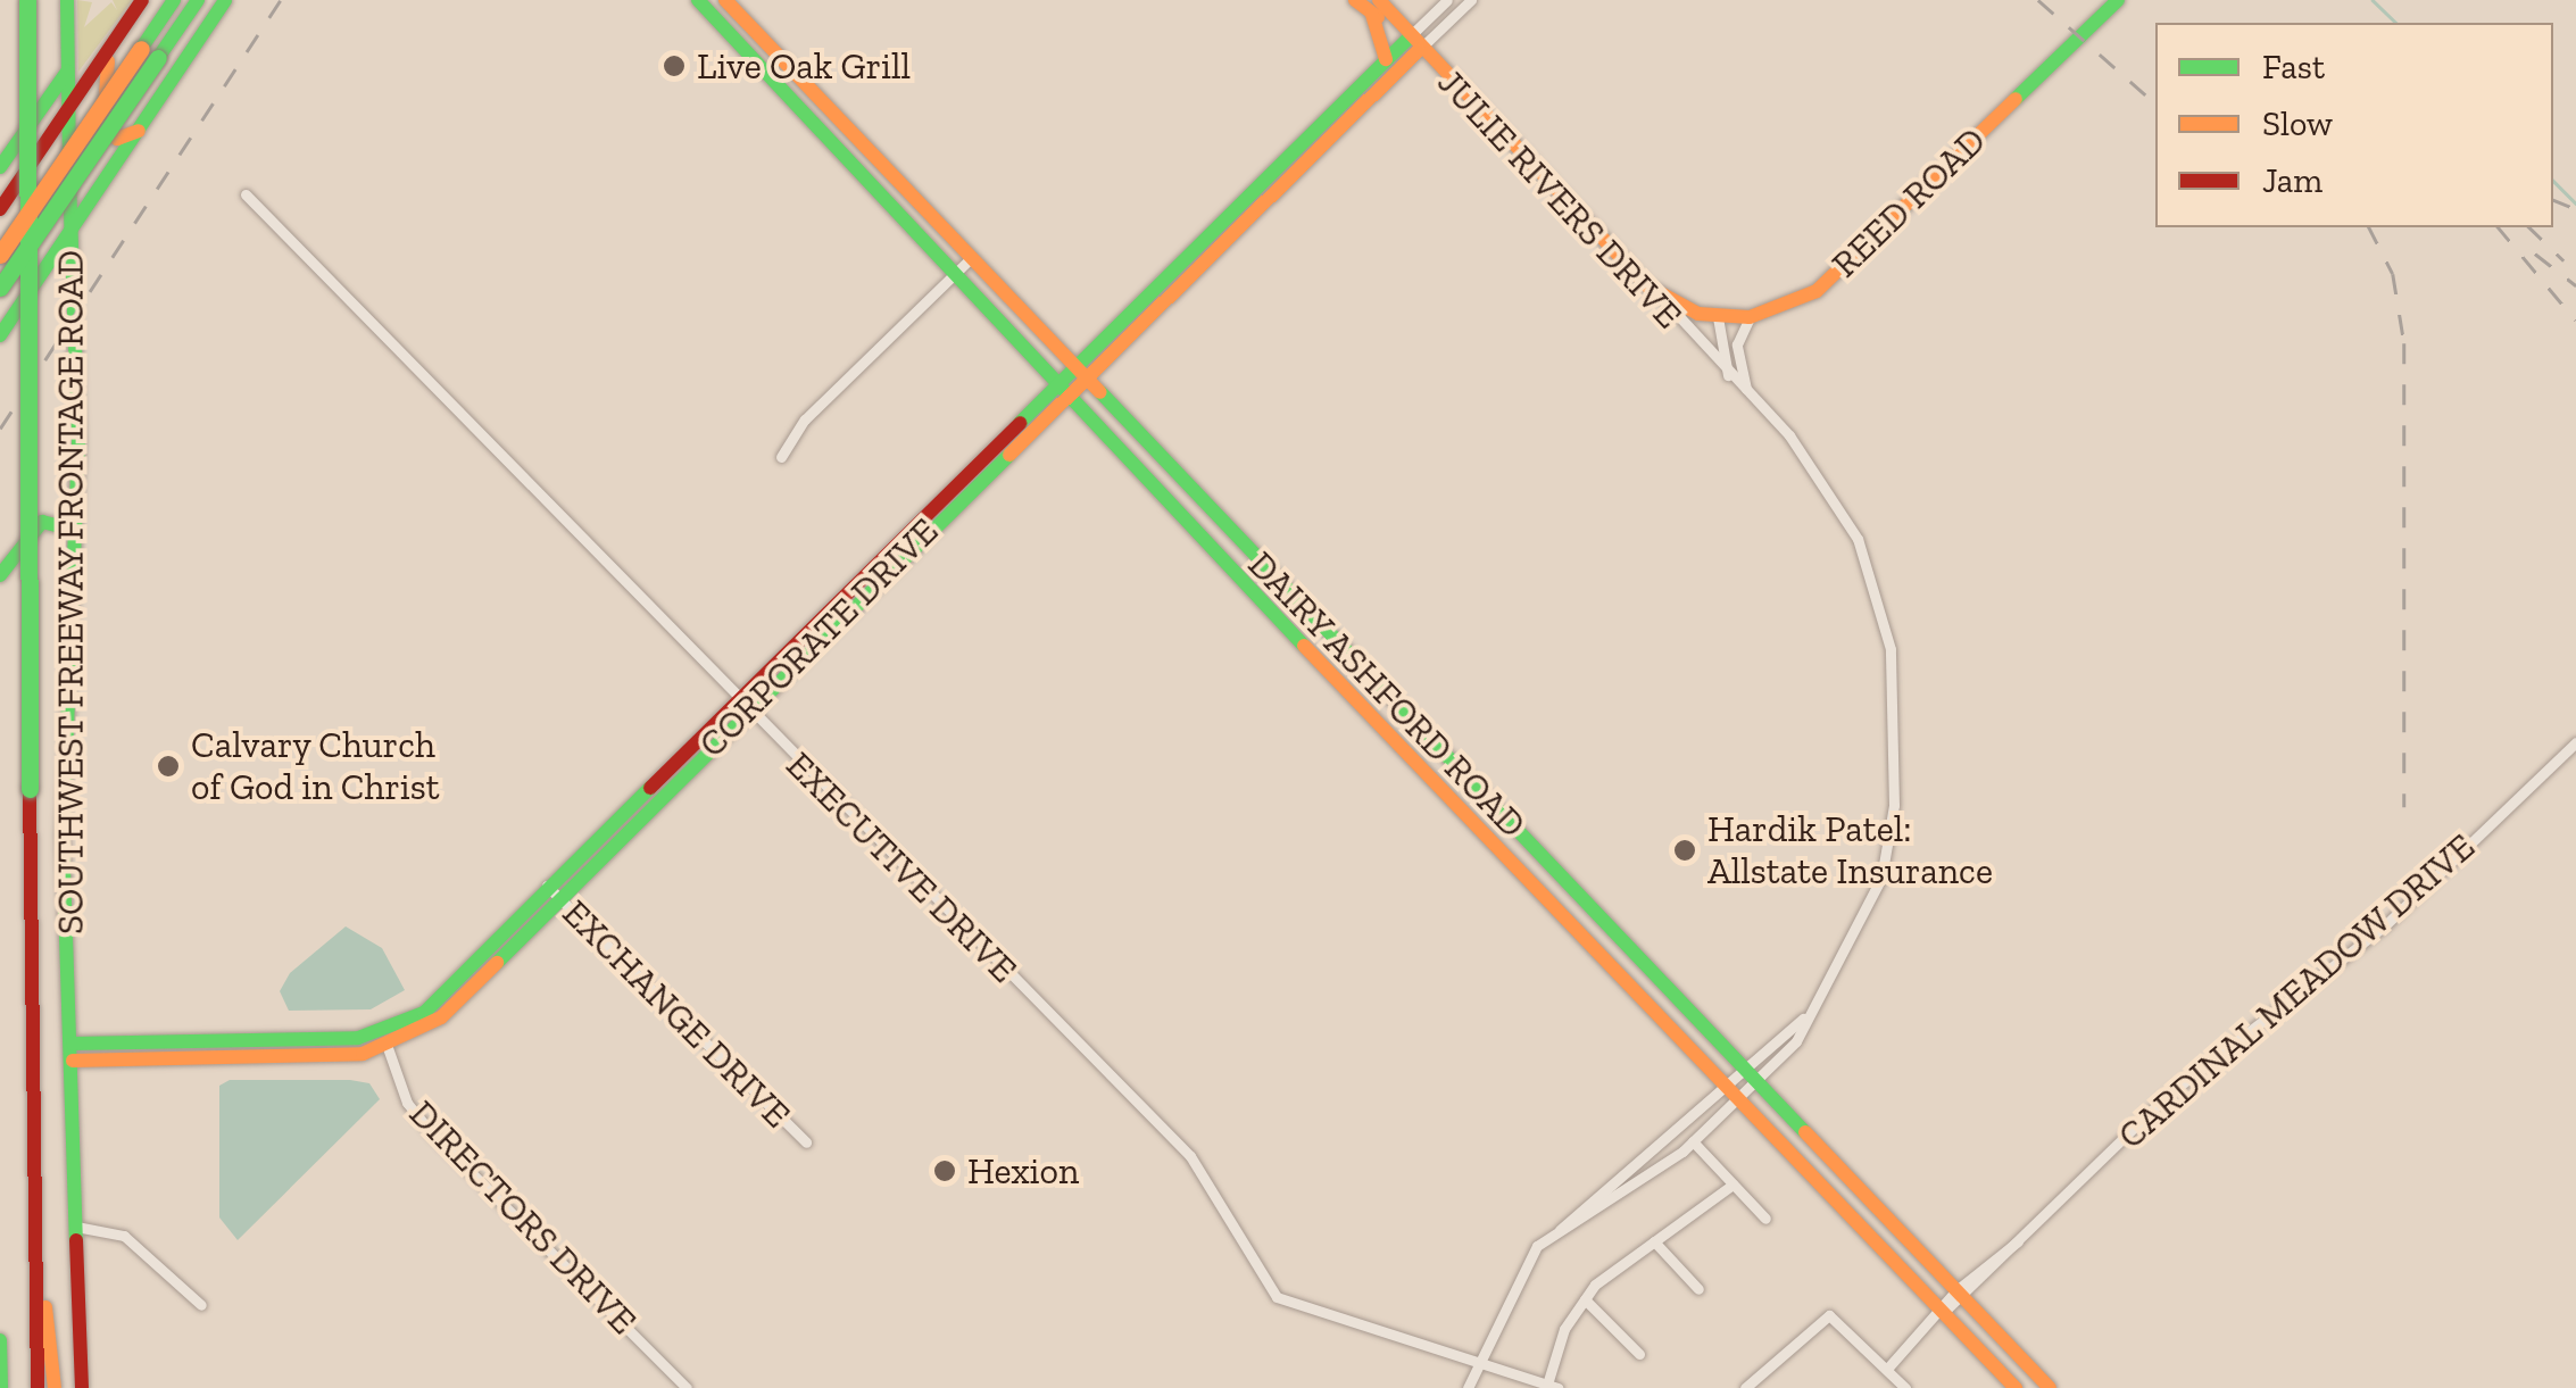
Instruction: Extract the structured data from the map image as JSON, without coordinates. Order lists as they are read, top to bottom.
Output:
{
  "streets": {
    "main road": [
      "JULIE RIVERS DRIVE",
      "REED ROAD",
      "SOUTHWEST FREEWAY FRONTAGE ROAD",
      "CORPORATE DRIVE",
      "DAIRY ASHFORD ROAD"
    ],
    "street": [
      "EXECUTIVE DRIVE",
      "CARDINAL MEADOW DRIVE",
      "EXCHANGE DRIVE",
      "DIRECTORS DRIVE"
    ]
  },
  "crossings": [
    ["JULIE RIVERS DRIVE", "REED ROAD"],
    ["JULIE RIVERS DRIVE", "CORPORATE DRIVE"],
    ["JULIE RIVERS DRIVE", "DAIRY ASHFORD ROAD"],
    ["SOUTHWEST FREEWAY FRONTAGE ROAD", "CORPORATE DRIVE"],
    ["CORPORATE DRIVE", "DAIRY ASHFORD ROAD"],
    ["CORPORATE DRIVE", "EXECUTIVE DRIVE"],
    ["CORPORATE DRIVE", "EXCHANGE DRIVE"],
    ["CORPORATE DRIVE", "DIRECTORS DRIVE"],
    ["DAIRY ASHFORD ROAD", "CARDINAL MEADOW DRIVE"]
  ],
  "places": [
    "Live Oak Grill",
    "Calvary Church of God in Christ",
    "Hardik Patel: Allstate Insurance",
    "Hexion"
  ],
  "legend": ["Fast", "Slow", "Jam"]
}
